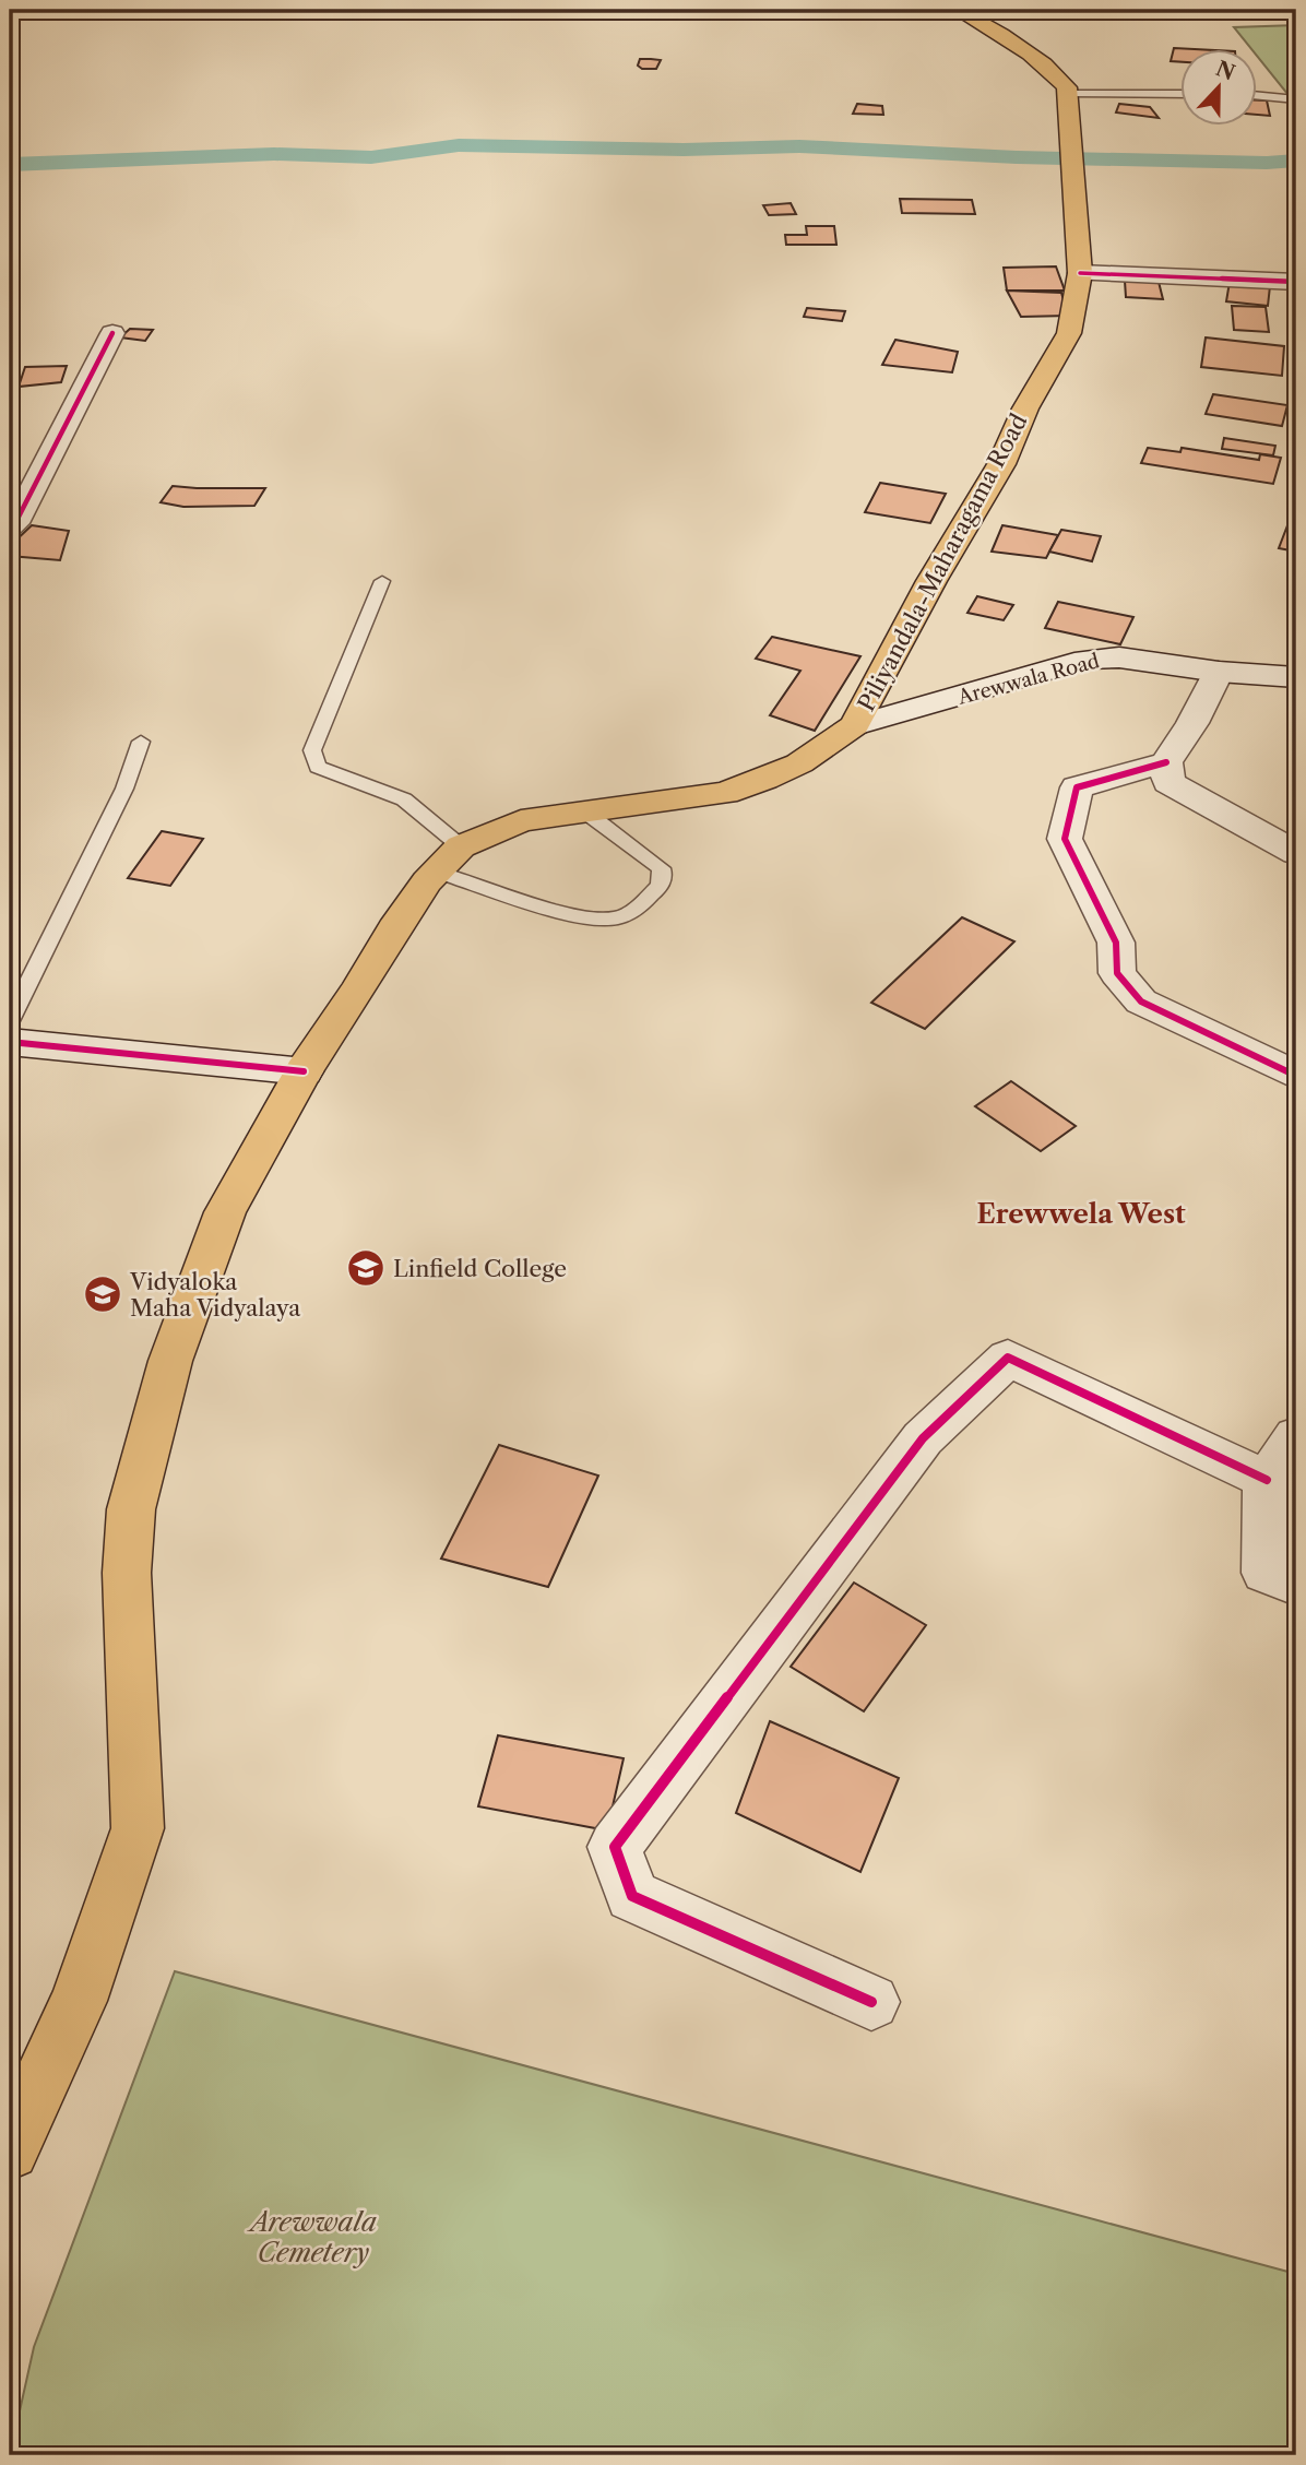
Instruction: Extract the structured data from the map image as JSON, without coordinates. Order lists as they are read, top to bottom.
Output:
{
  "streets": {
    "main road": ["Piliyandala-Maharagama Road"],
    "street": ["Arewwala Road"]
  },
  "crossings": [
    ["Piliyandala-Maharagama Road", "Arewwala Road"]
  ],
  "districts": ["Erewwela West"],
  "parks": ["Arewwala Cemetery"],
  "places": {
    "school or university": ["Linfield College", "Vidyaloka Maha Vidyalaya"]
  },
  "north": "top"
}
